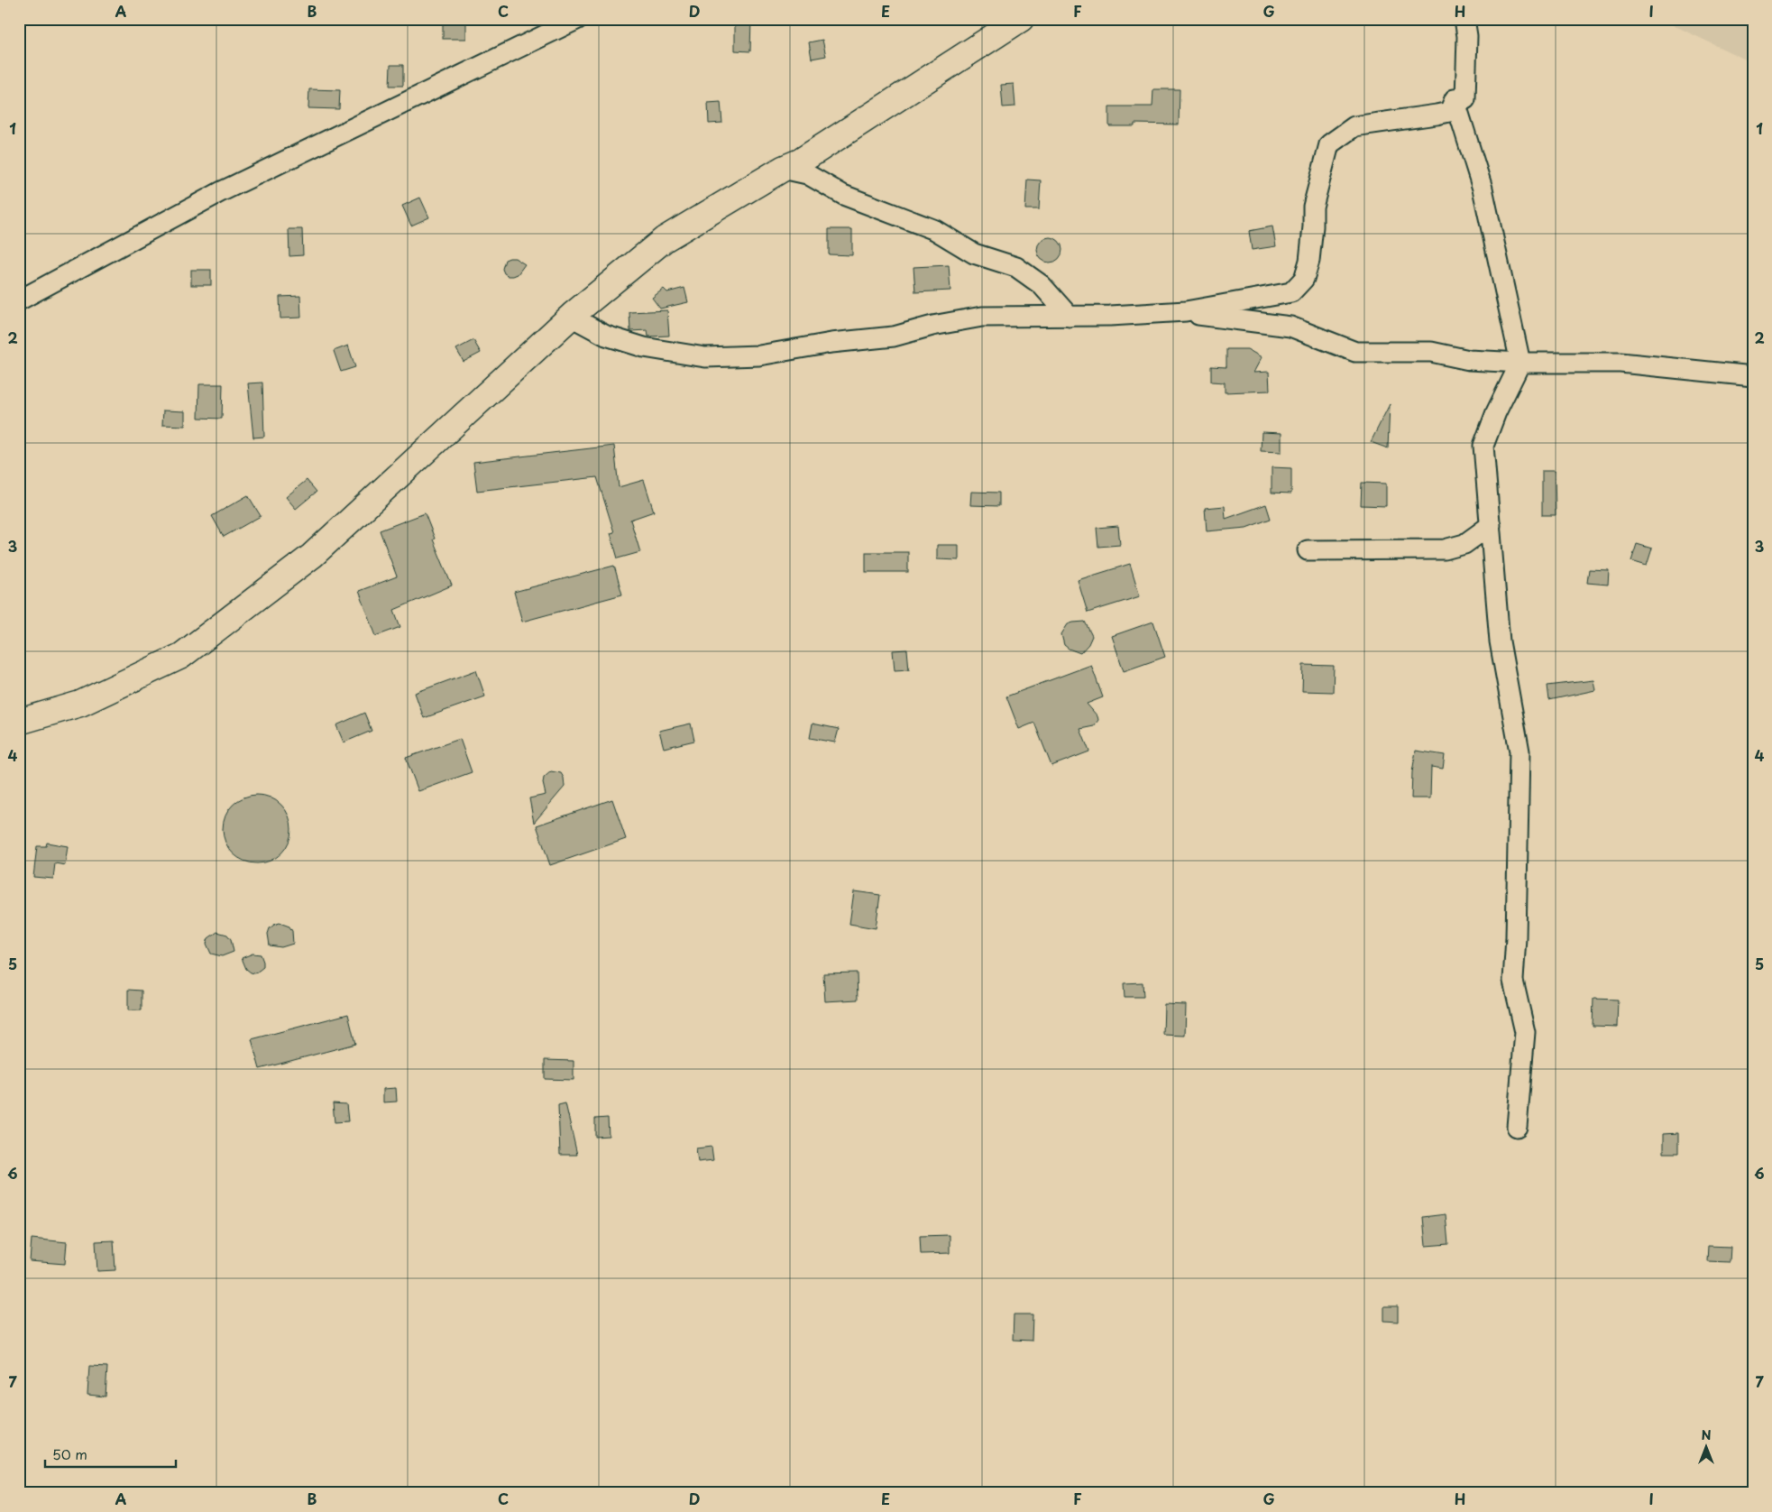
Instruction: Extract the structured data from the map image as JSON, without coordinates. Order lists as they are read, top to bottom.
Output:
{
  "scale_bar": "50 m",
  "north": "top",
  "grid": {
    "columns": [
      "A",
      "B",
      "C",
      "D",
      "E",
      "F",
      "G",
      "H",
      "I"
    ],
    "rows": [
      "1",
      "2",
      "3",
      "4",
      "5",
      "6",
      "7"
    ]
  }
}
